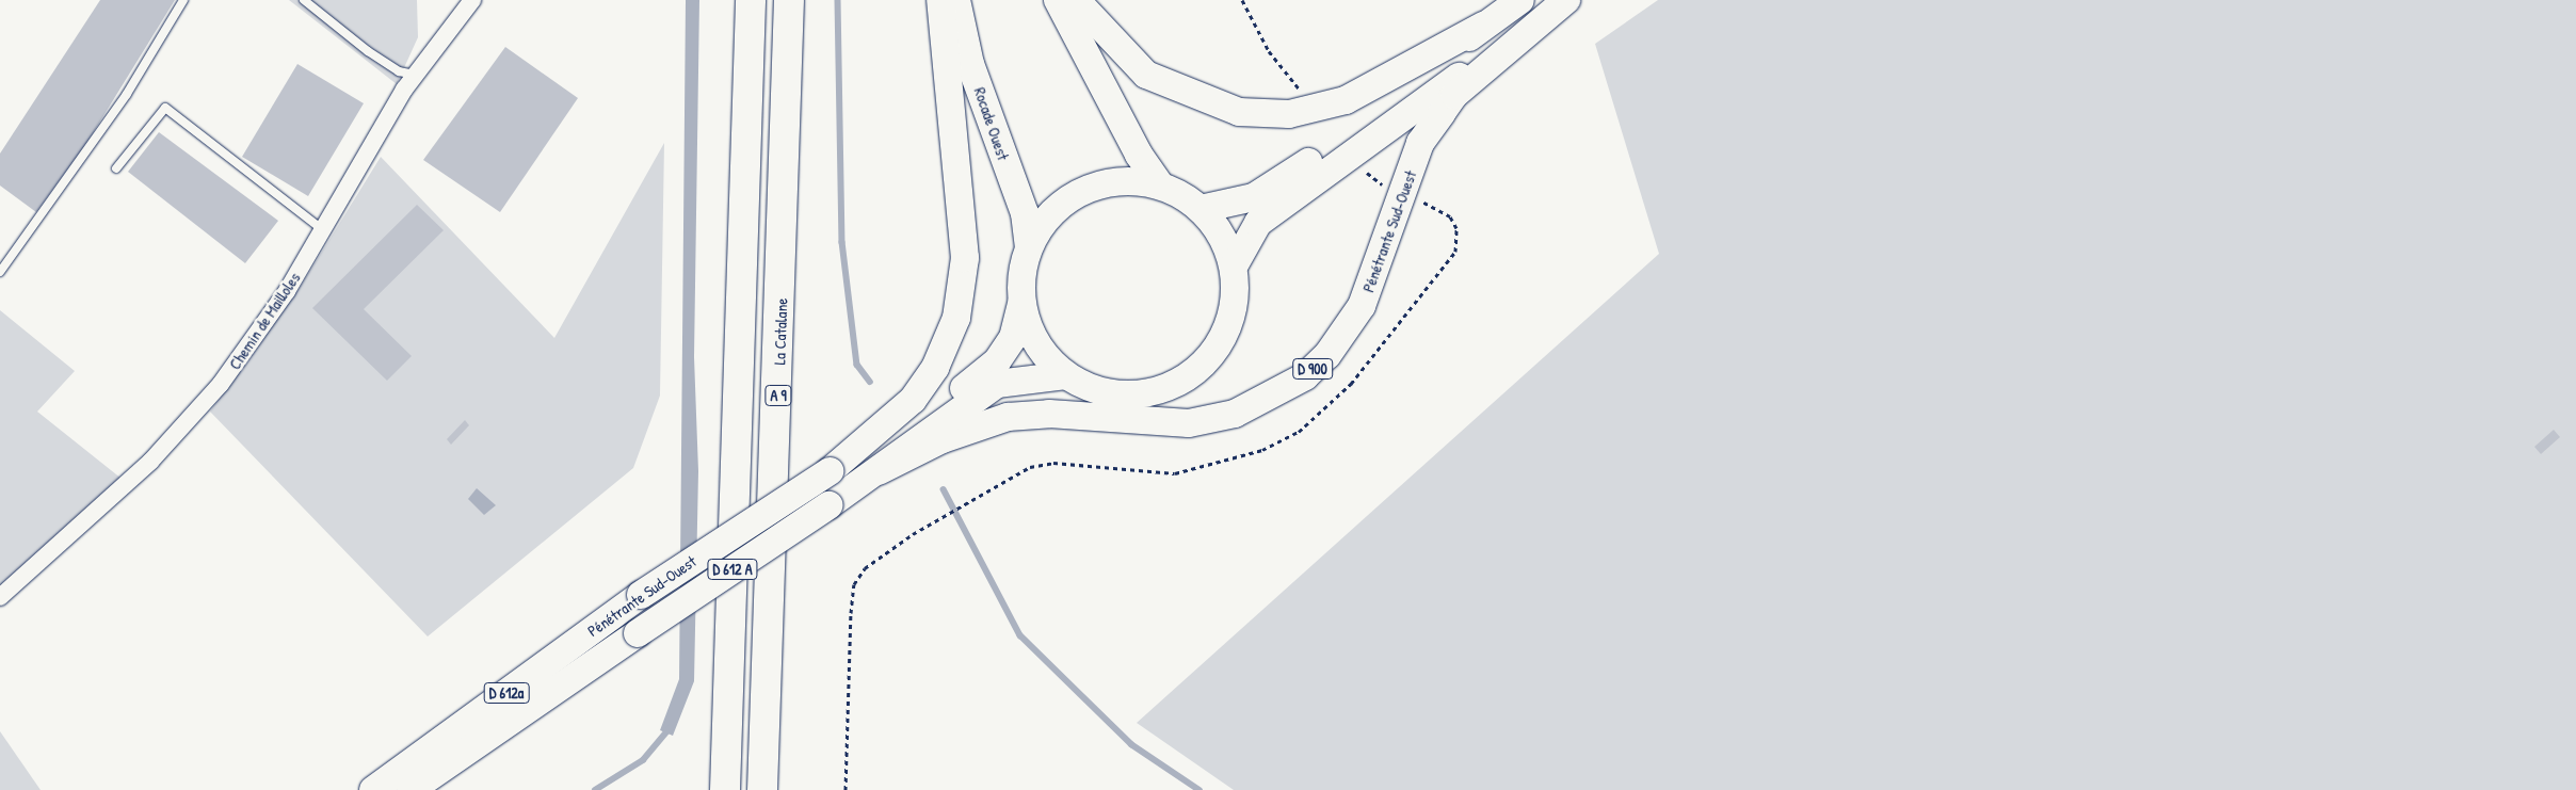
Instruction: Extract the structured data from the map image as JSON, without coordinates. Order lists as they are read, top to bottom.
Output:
{
  "streets": {
    "highway": [
      "Rocade Ouest",
      "Pénétrante Sud-Ouest",
      "La Catalane",
      "D 900",
      "A 9",
      "D 612 A",
      "D 612a"
    ],
    "street": ["Chemin de Mailloles"]
  },
  "crossings": [
    ["Rocade Ouest", "Pénétrante Sud-Ouest"]
  ]
}
